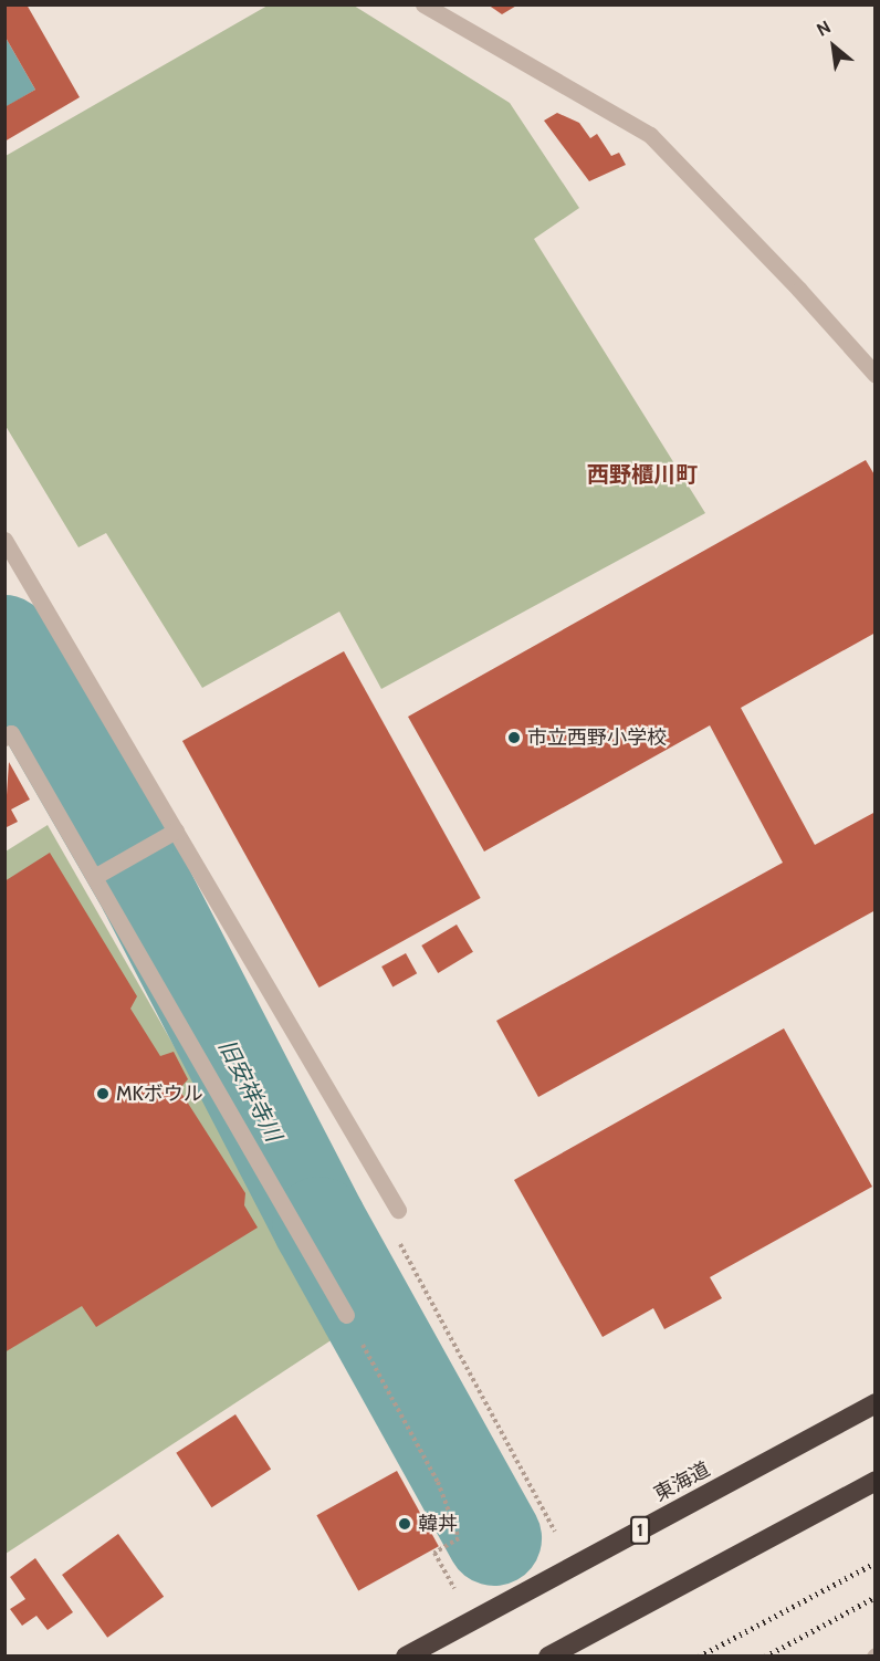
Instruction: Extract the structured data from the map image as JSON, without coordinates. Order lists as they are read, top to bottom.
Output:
{
  "streets": {
    "highway": ["東海道", "1"]
  },
  "districts": ["西野櫃川町"],
  "water": ["旧安祥寺川"],
  "places": ["市立西野小学校", "MKボウル", "韓丼"],
  "north": "top left"
}
